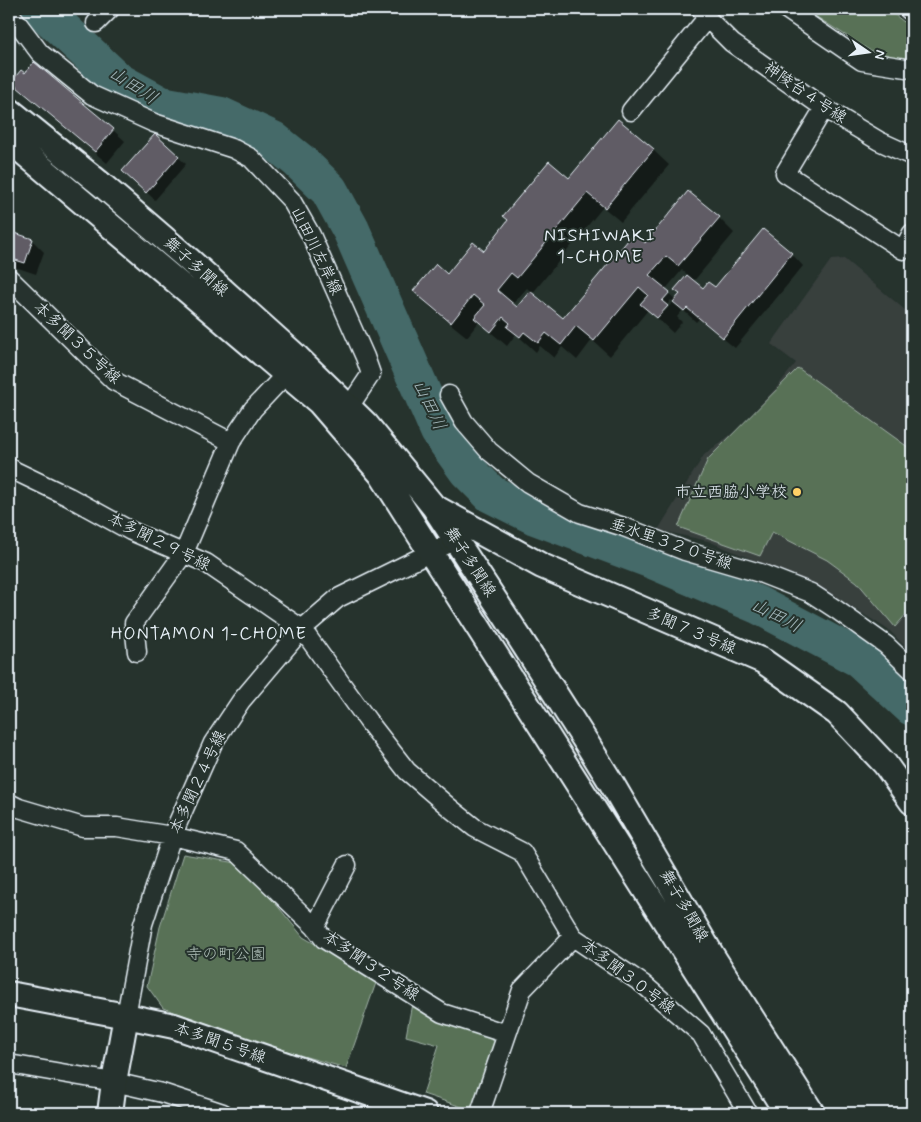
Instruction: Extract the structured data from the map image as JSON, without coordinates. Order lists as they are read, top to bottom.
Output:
{
  "streets": {
    "street": [
      "神陵台４号線",
      "山田川左岸線",
      "舞子多聞線",
      "本多聞３５号線",
      "本多聞２９号線",
      "垂水里３２０号線",
      "多聞７３号線",
      "本多聞２４号線",
      "本多聞３２号線",
      "本多聞３０号線",
      "本多聞５号線"
    ]
  },
  "crossings": [
    ["山田川左岸線", "舞子多聞線"],
    ["舞子多聞線", "多聞７３号線"],
    ["舞子多聞線", "本多聞２４号線"],
    ["本多聞２９号線", "本多聞２４号線"],
    ["本多聞２９号線", "本多聞３０号線"],
    ["本多聞２４号線", "本多聞３２号線"],
    ["本多聞２４号線", "本多聞３０号線"],
    ["本多聞２４号線", "本多聞５号線"]
  ],
  "districts": ["NISHIWAKI 1-CHOME", "HONTAMON 1-CHOME"],
  "water": ["山田川"],
  "parks": ["寺の町公園"],
  "places": ["市立西脇小学校"],
  "north": "right"
}
